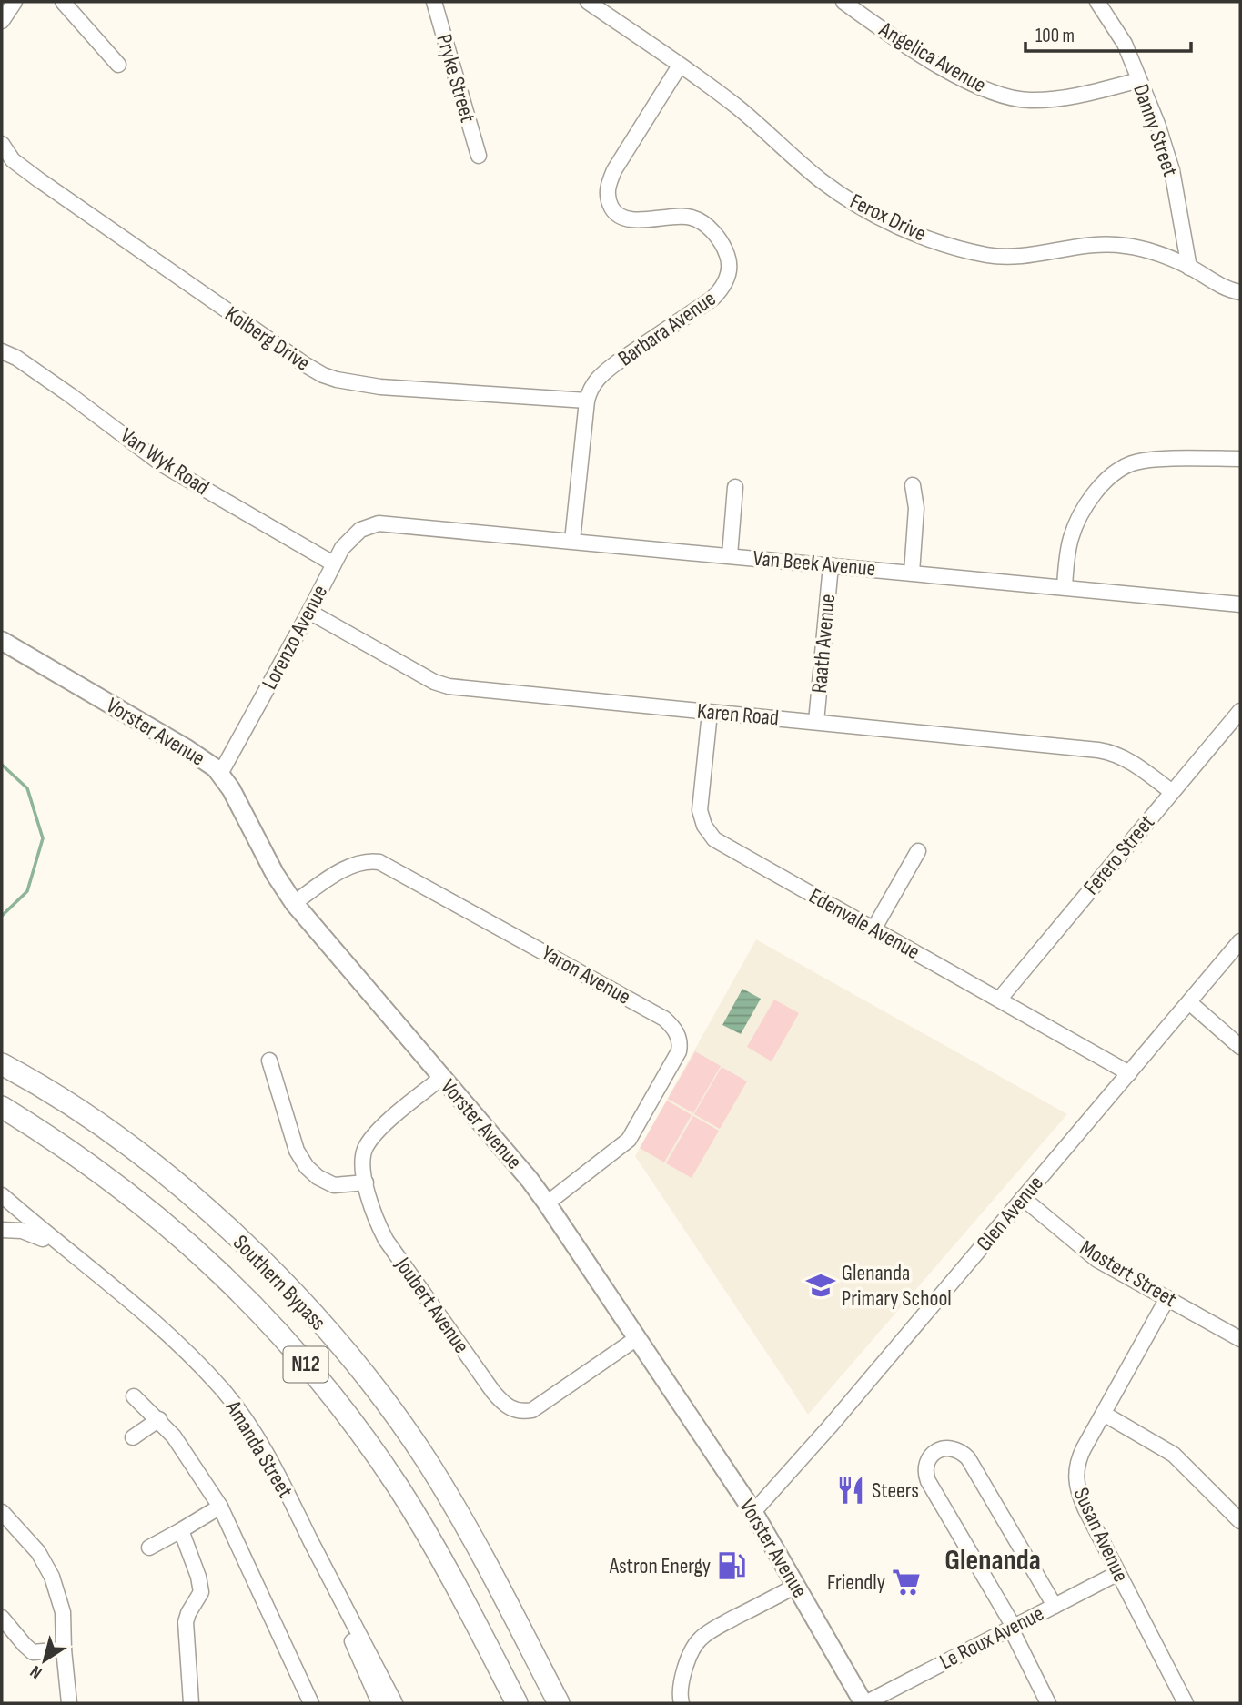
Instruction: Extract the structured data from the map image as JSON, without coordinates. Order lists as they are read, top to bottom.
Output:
{
  "streets": {
    "highway": ["Southern Bypass", "N12"],
    "main road": ["Vorster Avenue"],
    "street": [
      "Angelica Avenue",
      "Pryke Street",
      "Danny Street",
      "Ferox Drive",
      "Barbara Avenue",
      "Kolberg Drive",
      "Van Wyk Road",
      "Van Beek Avenue",
      "Lorenzo Avenue",
      "Raath Avenue",
      "Karen Road",
      "Ferero Street",
      "Edenvale Avenue",
      "Yaron Avenue",
      "Glen Avenue",
      "Mostert Street",
      "Joubert Avenue",
      "Amanda Street",
      "Susan Avenue",
      "Le Roux Avenue"
    ]
  },
  "crossings": [
    ["Angelica Avenue", "Danny Street"],
    ["Danny Street", "Ferox Drive"],
    ["Ferox Drive", "Barbara Avenue"],
    ["Barbara Avenue", "Kolberg Drive"],
    ["Barbara Avenue", "Van Beek Avenue"],
    ["Van Wyk Road", "Lorenzo Avenue"],
    ["Van Beek Avenue", "Lorenzo Avenue"],
    ["Van Beek Avenue", "Raath Avenue"],
    ["Lorenzo Avenue", "Karen Road"],
    ["Lorenzo Avenue", "Vorster Avenue"],
    ["Raath Avenue", "Karen Road"],
    ["Karen Road", "Ferero Street"],
    ["Karen Road", "Edenvale Avenue"],
    ["Vorster Avenue", "Yaron Avenue"],
    ["Vorster Avenue", "Glen Avenue"],
    ["Vorster Avenue", "Joubert Avenue"],
    ["Vorster Avenue", "Le Roux Avenue"],
    ["Ferero Street", "Edenvale Avenue"],
    ["Edenvale Avenue", "Glen Avenue"],
    ["Glen Avenue", "Mostert Street"],
    ["Mostert Street", "Susan Avenue"],
    ["Susan Avenue", "Le Roux Avenue"]
  ],
  "districts": ["Glenanda"],
  "places": {
    "school or university": ["Glenanda Primary School"],
    "restaurant": ["Steers"],
    "fuel station": ["Astron Energy"],
    "supermarket": ["Friendly"]
  },
  "scale_bar": "100 m",
  "north": "bottom left"
}
